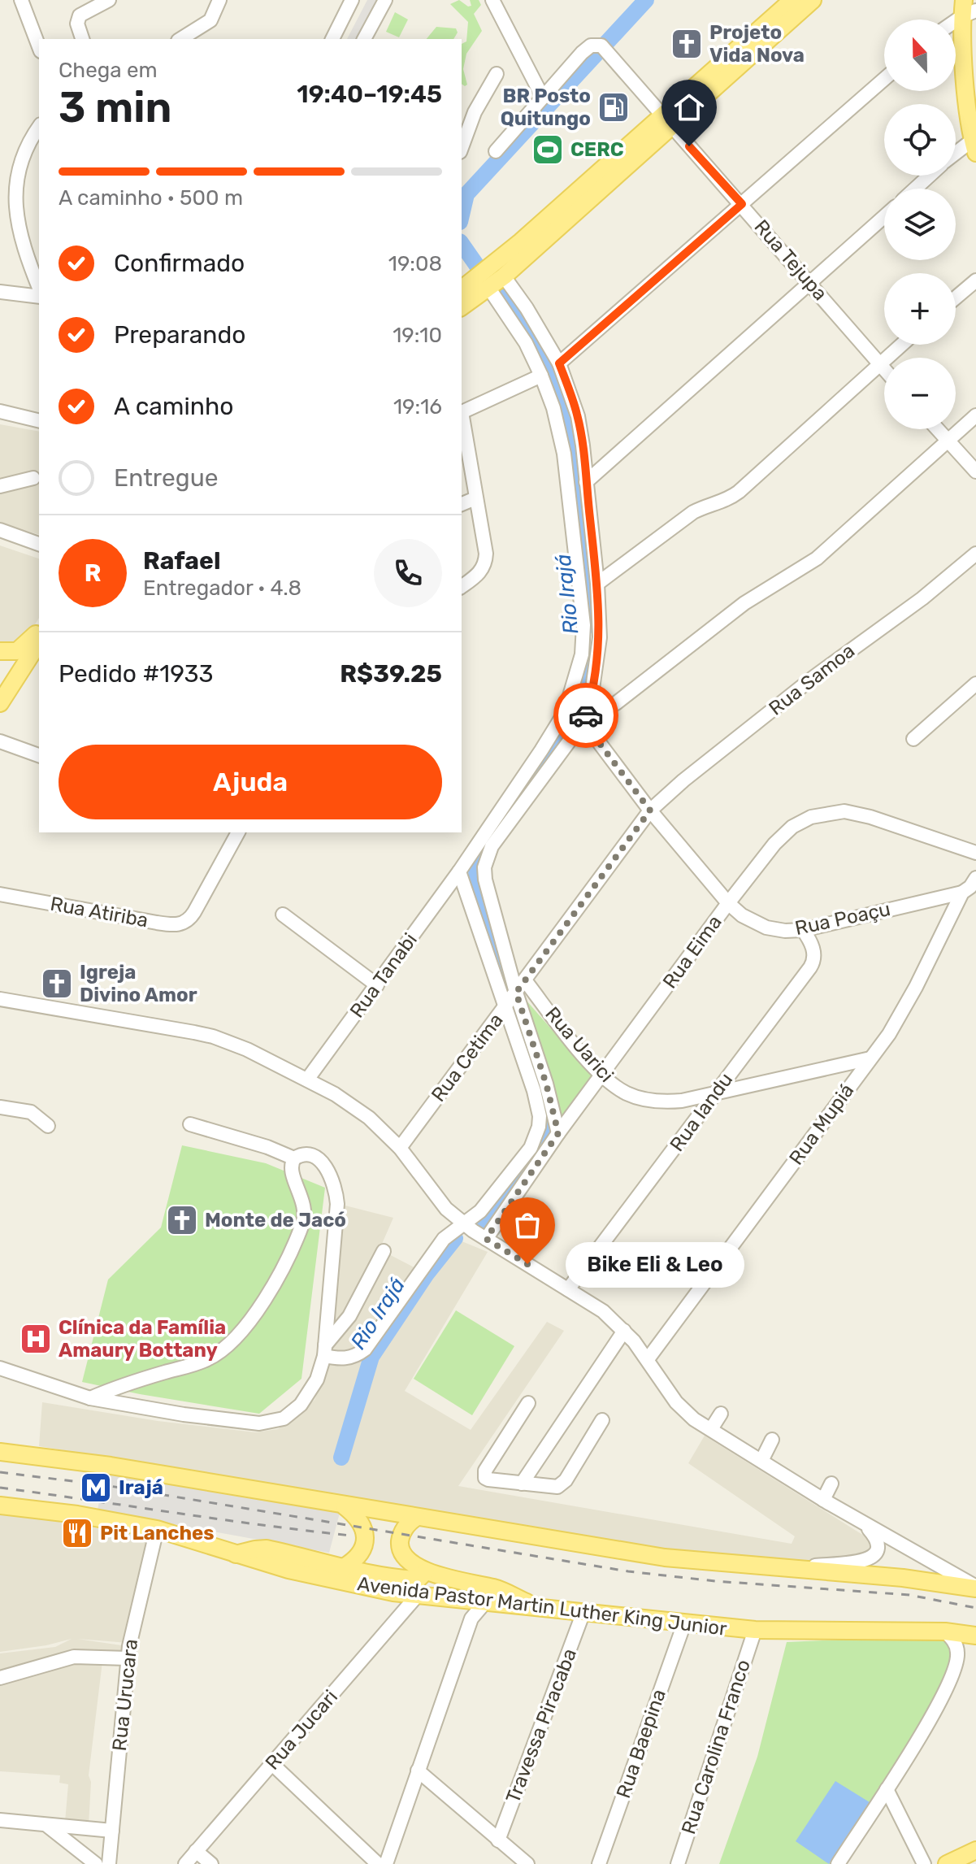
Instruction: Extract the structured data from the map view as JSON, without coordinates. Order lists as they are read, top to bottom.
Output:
{
  "streets": {
    "main road": ["Avenida Pastor Martin Luther King Junior"],
    "street": [
      "Rua Tejupa",
      "Rua Samoa",
      "Rua Atiriba",
      "Rua Poaçu",
      "Rua Eima",
      "Rua Tanabi",
      "Rua Uarici",
      "Rua Cetima",
      "Rua Iandu",
      "Rua Mupiá",
      "Rua Urucara",
      "Travessa Piracaba",
      "Rua Jucari",
      "Rua Baepina",
      "Rua Carolina Franco"
    ]
  },
  "crossings": [
    ["Rua Samoa", "Rua Poaçu"],
    ["Rua Samoa", "Rua Cetima"],
    ["Rua Poaçu", "Rua Eima"],
    ["Rua Poaçu", "Rua Cetima"],
    ["Rua Poaçu", "Rua Iandu"],
    ["Rua Poaçu", "Rua Mupiá"],
    ["Rua Eima", "Rua Uarici"],
    ["Rua Uarici", "Rua Cetima"],
    ["Rua Uarici", "Rua Iandu"],
    ["Rua Uarici", "Rua Mupiá"],
    ["Avenida Pastor Martin Luther King Junior", "Rua Urucara"],
    ["Avenida Pastor Martin Luther King Junior", "Travessa Piracaba"],
    ["Avenida Pastor Martin Luther King Junior", "Rua Jucari"],
    ["Avenida Pastor Martin Luther King Junior", "Rua Baepina"],
    ["Avenida Pastor Martin Luther King Junior", "Rua Carolina Franco"]
  ],
  "water": ["Rio Irajá"],
  "places": {
    "church": ["Projeto Vida Nova", "Igreja Divino Amor", "Monte de Jacó"],
    "fuel station": ["BR Posto Quitungo"],
    "sports": ["CERC"],
    "other": ["Bike Eli & Leo"],
    "hospital": ["Clínica da Família Amaury Bottany"],
    "metro station": ["Irajá"],
    "restaurant": ["Pit Lanches"]
  },
  "north": "top",
  "page": {
    "map_buttons": ["+", "−"],
    "heading": ["3 min", "Chega em", "19:40–19:45"],
    "panel": [
      "Rafael",
      "Entregador · 4.8",
      "Pedido #1933",
      "R$39.25"
    ],
    "bar": "A caminho · 500 m",
    "list": [
      ["Confirmado", "19:08"],
      ["Preparando", "19:10"],
      ["A caminho", "19:16"],
      "Entregue"
    ],
    "round": "R",
    "buttons": "Ajuda",
    "bubble": "Bike Eli & Leo"
  }
}
